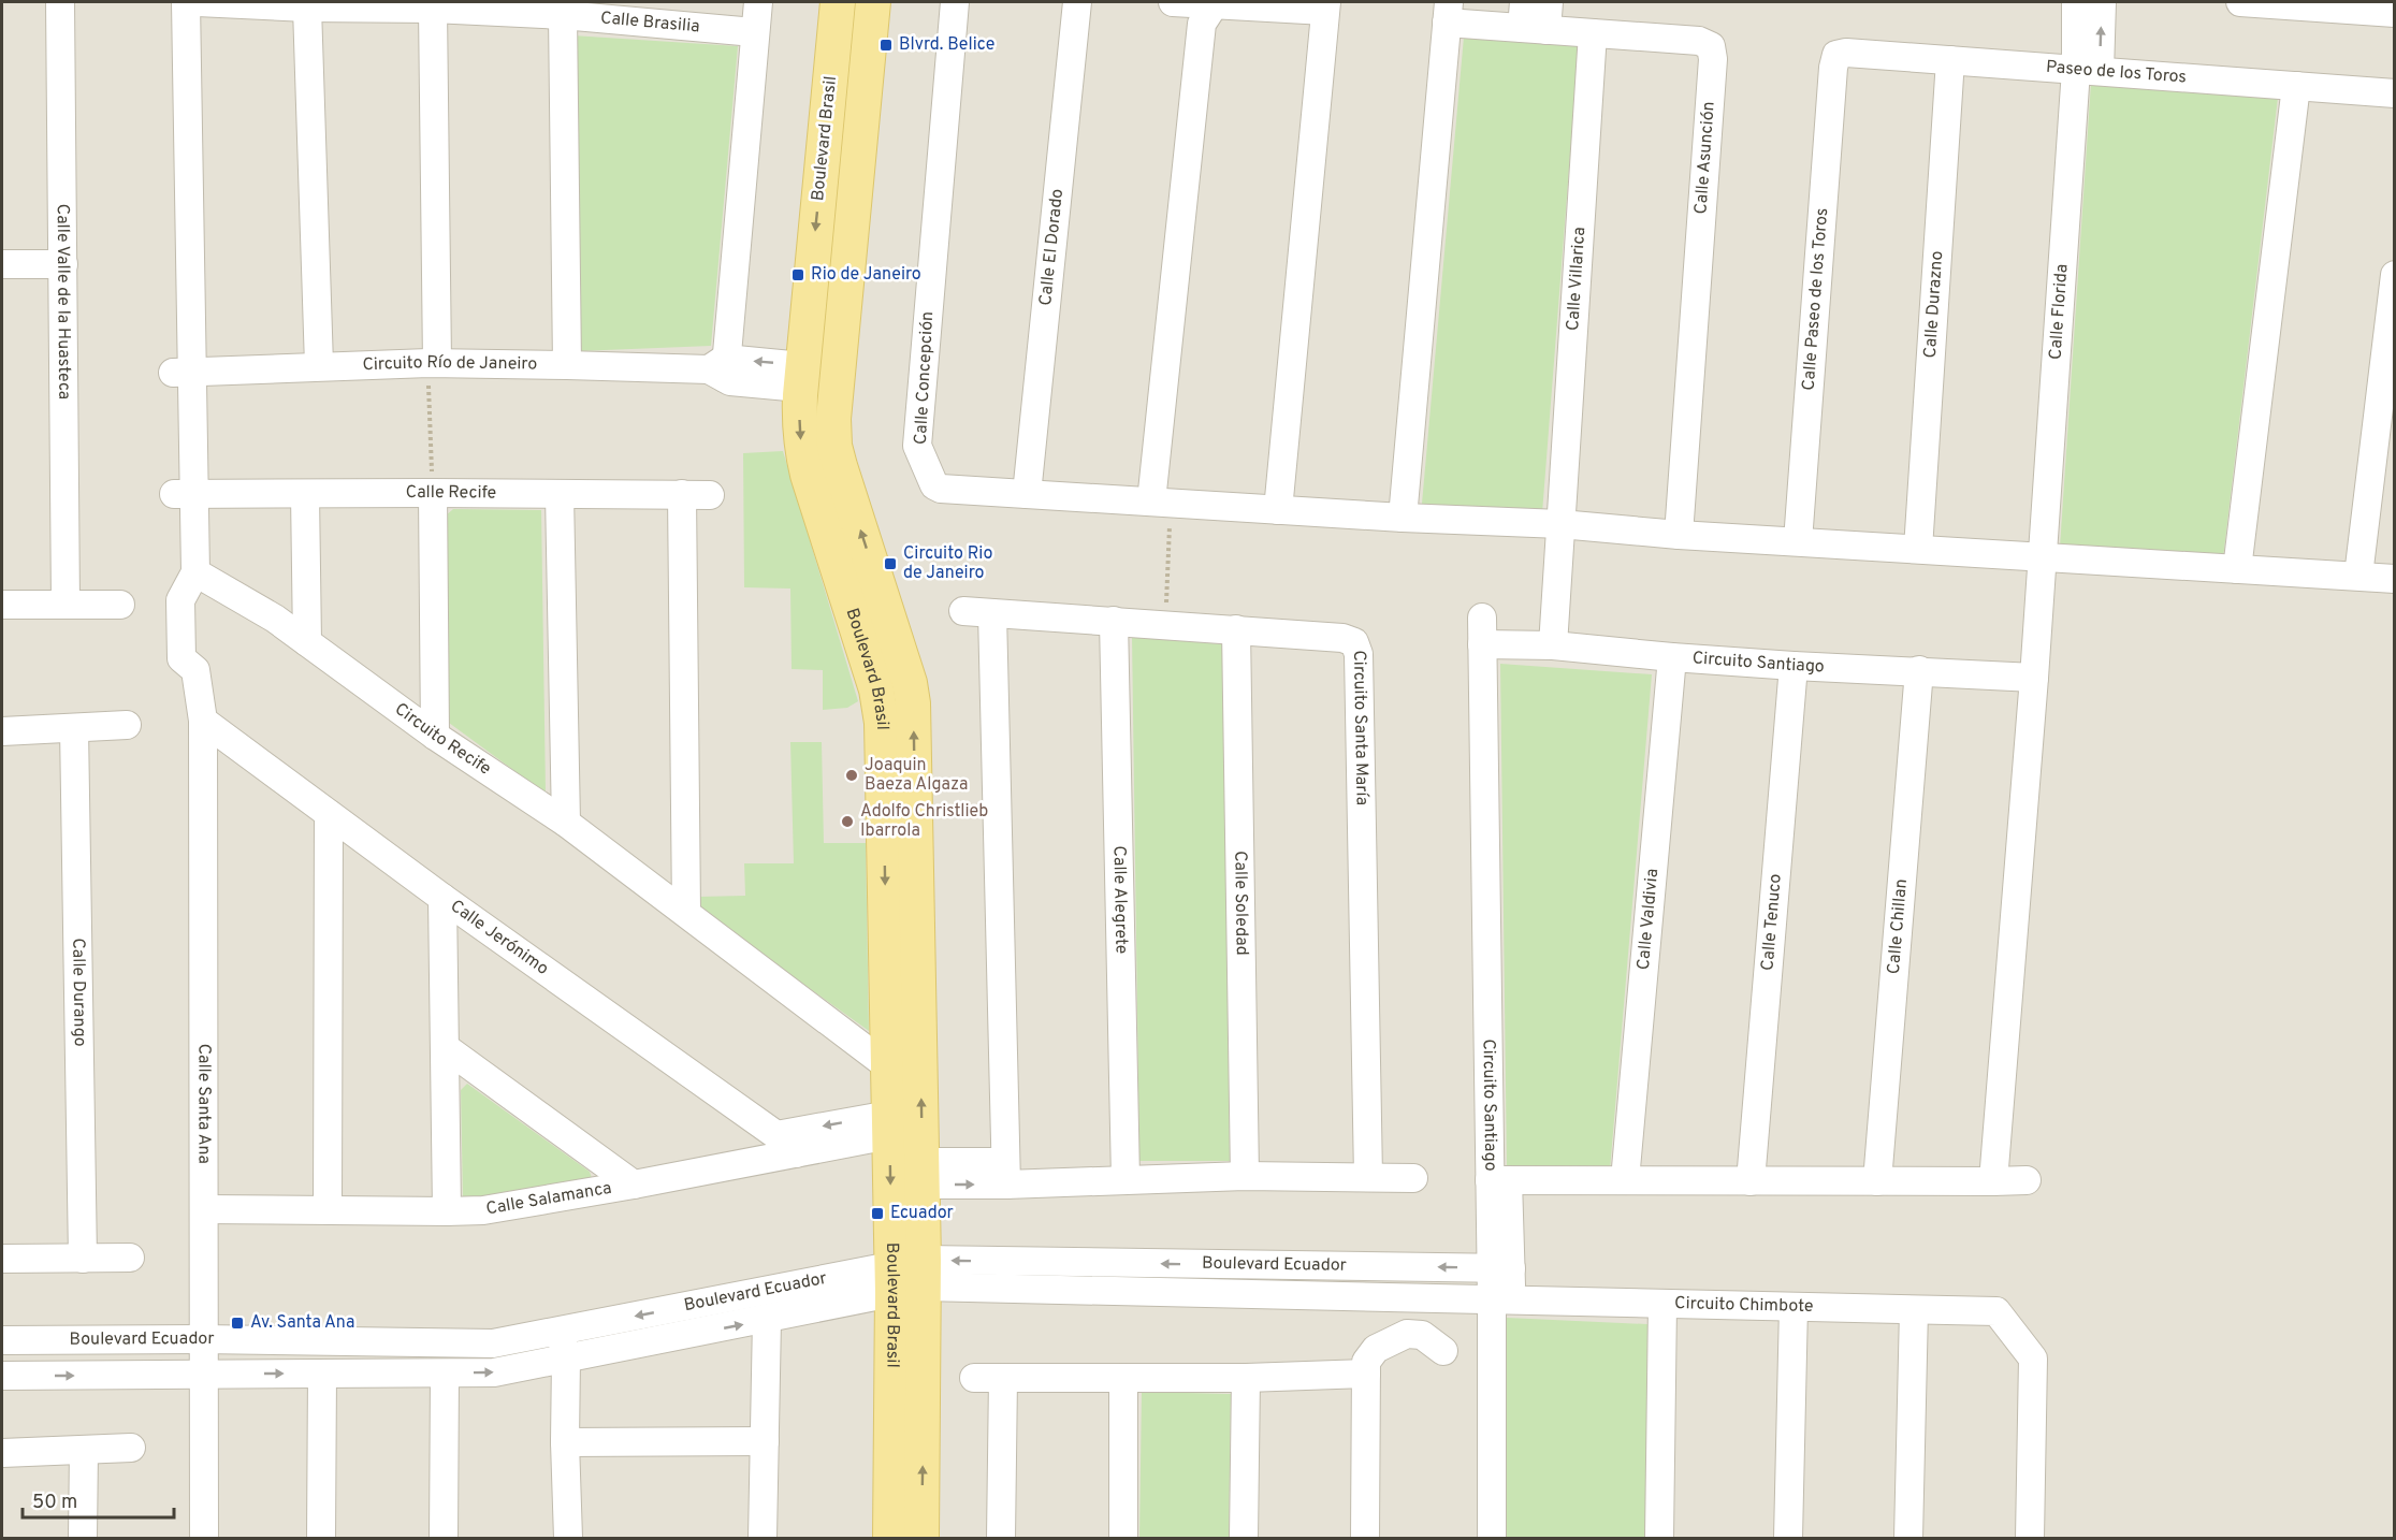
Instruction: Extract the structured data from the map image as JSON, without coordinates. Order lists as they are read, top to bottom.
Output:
{
  "streets": {
    "main road": ["Boulevard Brasil"],
    "street": [
      "Calle Brasilia",
      "Paseo de los Toros",
      "Calle Asunción",
      "Calle El Dorado",
      "Calle Villarica",
      "Calle Paseo de los Toros",
      "Calle Valle de la Huasteca",
      "Calle Durazno",
      "Calle Florida",
      "Circuito Río de Janeiro",
      "Calle Concepción",
      "Calle Recife",
      "Circuito Santiago",
      "Circuito Santa María",
      "Circuito Recife",
      "Calle Alegrete",
      "Calle Soledad",
      "Calle Valdivia",
      "Calle Tenuco",
      "Calle Chillan",
      "Calle Jerónimo",
      "Calle Durango",
      "Calle Santa Ana",
      "Calle Salamanca",
      "Boulevard Ecuador",
      "Circuito Chimbote"
    ]
  },
  "crossings": [
    ["Paseo de los Toros", "Calle Paseo de los Toros"],
    ["Paseo de los Toros", "Calle Durazno"],
    ["Paseo de los Toros", "Calle Florida"],
    ["Boulevard Brasil", "Circuito Río de Janeiro"],
    ["Boulevard Brasil", "Circuito Recife"],
    ["Boulevard Brasil", "Calle Salamanca"],
    ["Boulevard Brasil", "Boulevard Ecuador"],
    ["Calle Asunción", "Calle Villarica"],
    ["Calle Asunción", "Calle Concepción"],
    ["Calle El Dorado", "Calle Concepción"],
    ["Calle Villarica", "Calle Concepción"],
    ["Calle Villarica", "Circuito Santiago"],
    ["Circuito Santiago", "Calle Valdivia"],
    ["Circuito Santiago", "Calle Tenuco"],
    ["Circuito Santiago", "Calle Chillan"],
    ["Circuito Santa María", "Calle Alegrete"],
    ["Circuito Santa María", "Calle Soledad"],
    ["Circuito Recife", "Calle Santa Ana"],
    ["Calle Jerónimo", "Calle Santa Ana"],
    ["Calle Jerónimo", "Calle Salamanca"],
    ["Calle Santa Ana", "Calle Salamanca"],
    ["Calle Santa Ana", "Boulevard Ecuador"],
    ["Boulevard Ecuador", "Circuito Chimbote"]
  ],
  "places": {
    "transit": [
      "Blvrd. Belice",
      "Rio de Janeiro",
      "Circuito Rio de Janeiro",
      "Ecuador",
      "Av. Santa Ana"
    ],
    "other": ["Joaquin Baeza Algaza", "Adolfo Christlieb Ibarrola"]
  },
  "scale_bar": "50 m"
}
